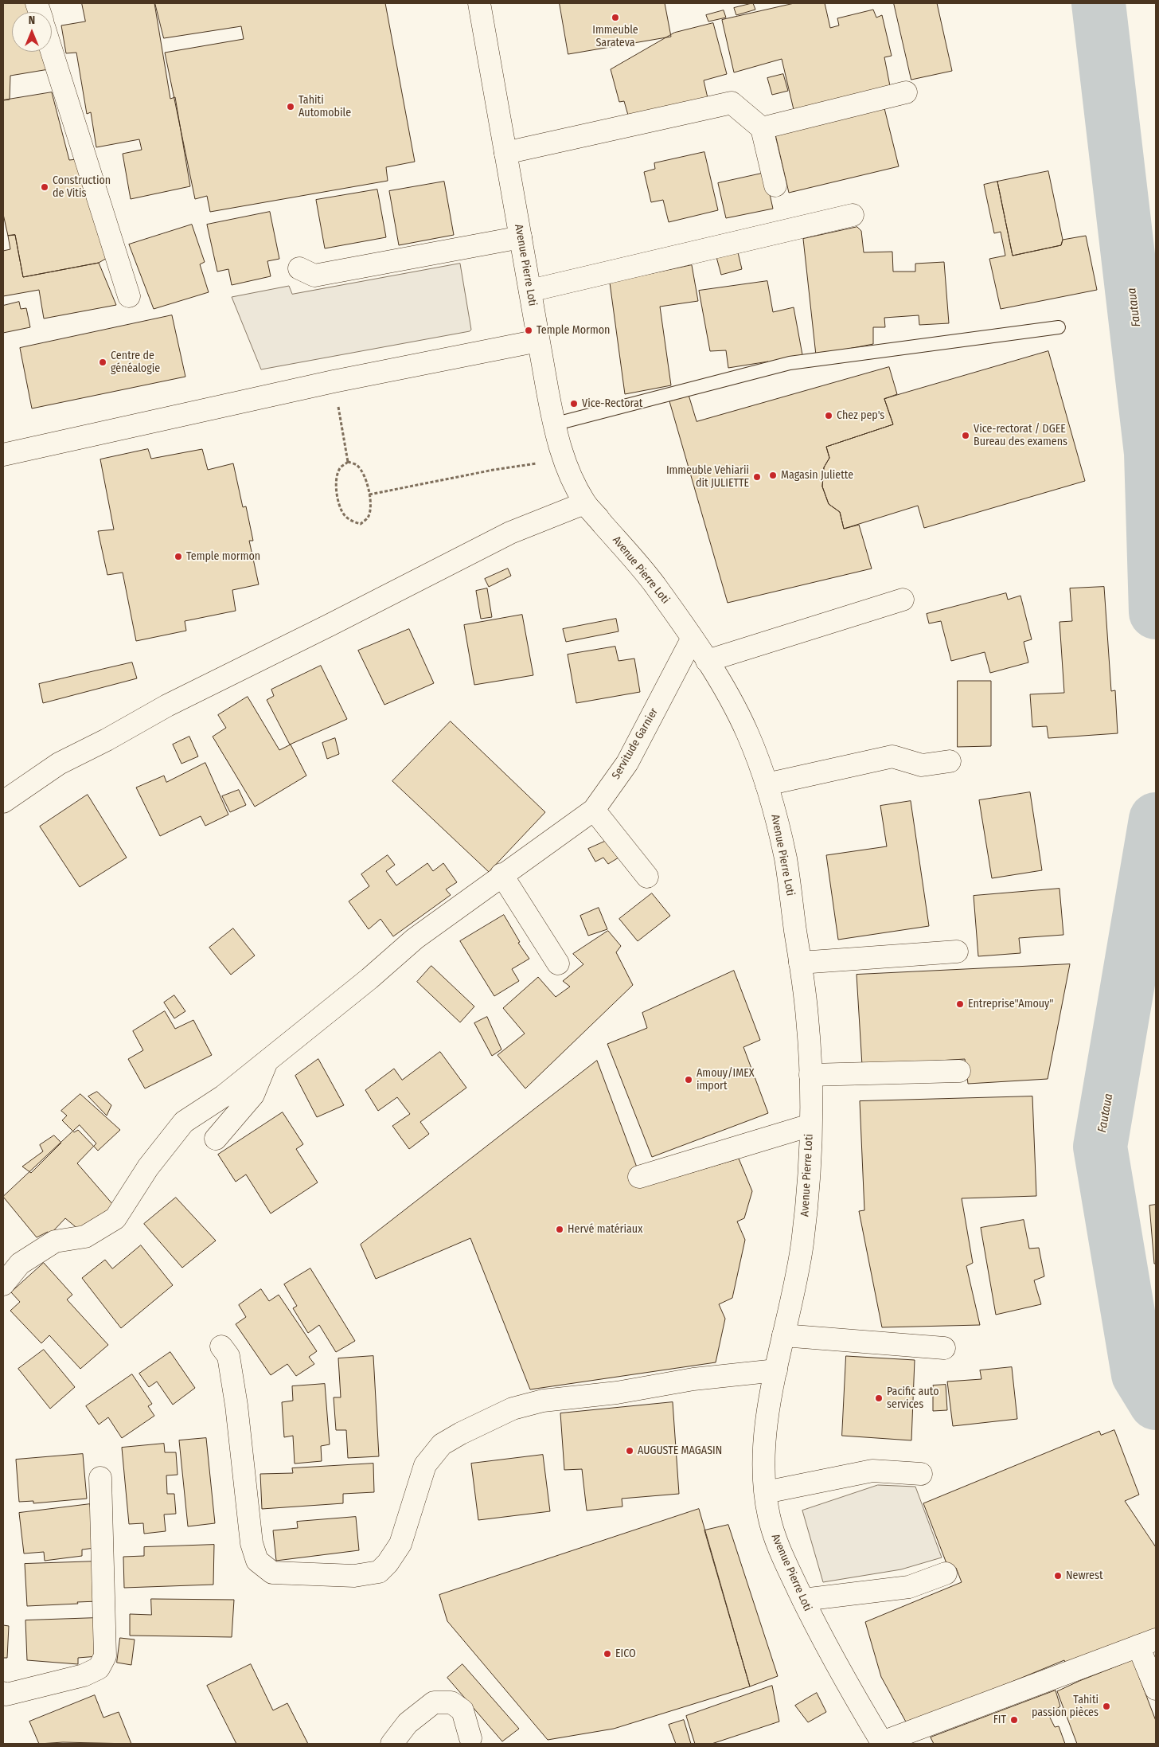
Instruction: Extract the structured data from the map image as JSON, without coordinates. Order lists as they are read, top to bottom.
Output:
{
  "streets": {
    "street": ["Avenue Pierre Loti", "Servitude Garnier"]
  },
  "crossings": [
    ["Avenue Pierre Loti", "Servitude Garnier"]
  ],
  "water": ["Fautaua"],
  "places": [
    "Immeuble Sarateva",
    "Tahiti Automobile",
    "Construction de Vitis",
    "Temple Mormon",
    "Centre de généalogie",
    "Vice-Rectorat",
    "Chez pep's",
    "Vice-rectorat / DGEE Bureau des examens",
    "Magasin Juliette",
    "Immeuble Vehiarii dit JULIETTE",
    "Temple mormon",
    "Entreprise\"Amouy\"",
    "Amouy/IMEX import",
    "Hervé matériaux",
    "Pacific auto services",
    "AUGUSTE MAGASIN",
    "Newrest",
    "EICO",
    "Tahiti passion pièces",
    "FIT"
  ],
  "north": "top"
}
